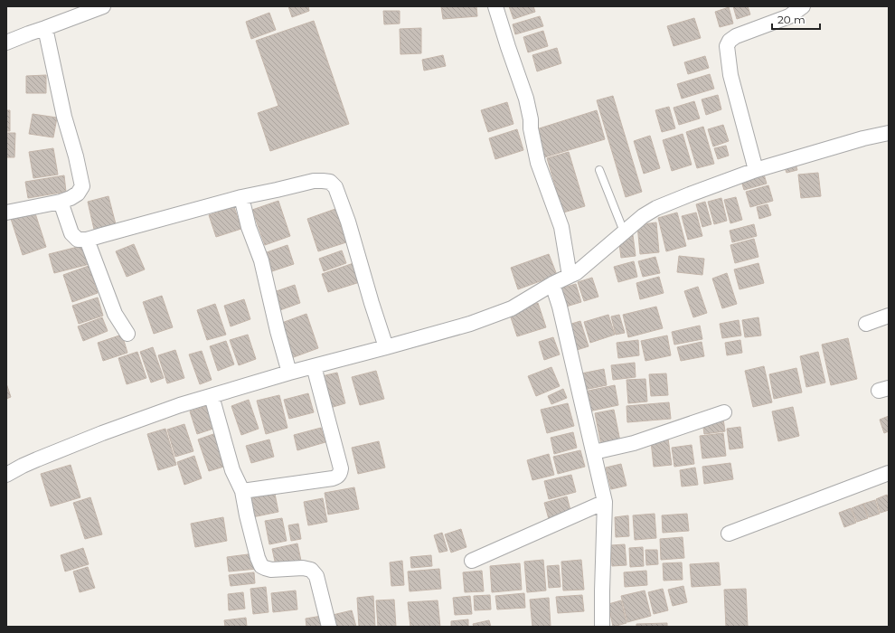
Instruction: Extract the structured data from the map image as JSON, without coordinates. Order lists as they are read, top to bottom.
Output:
{
  "scale_bar": "20 m"
}
